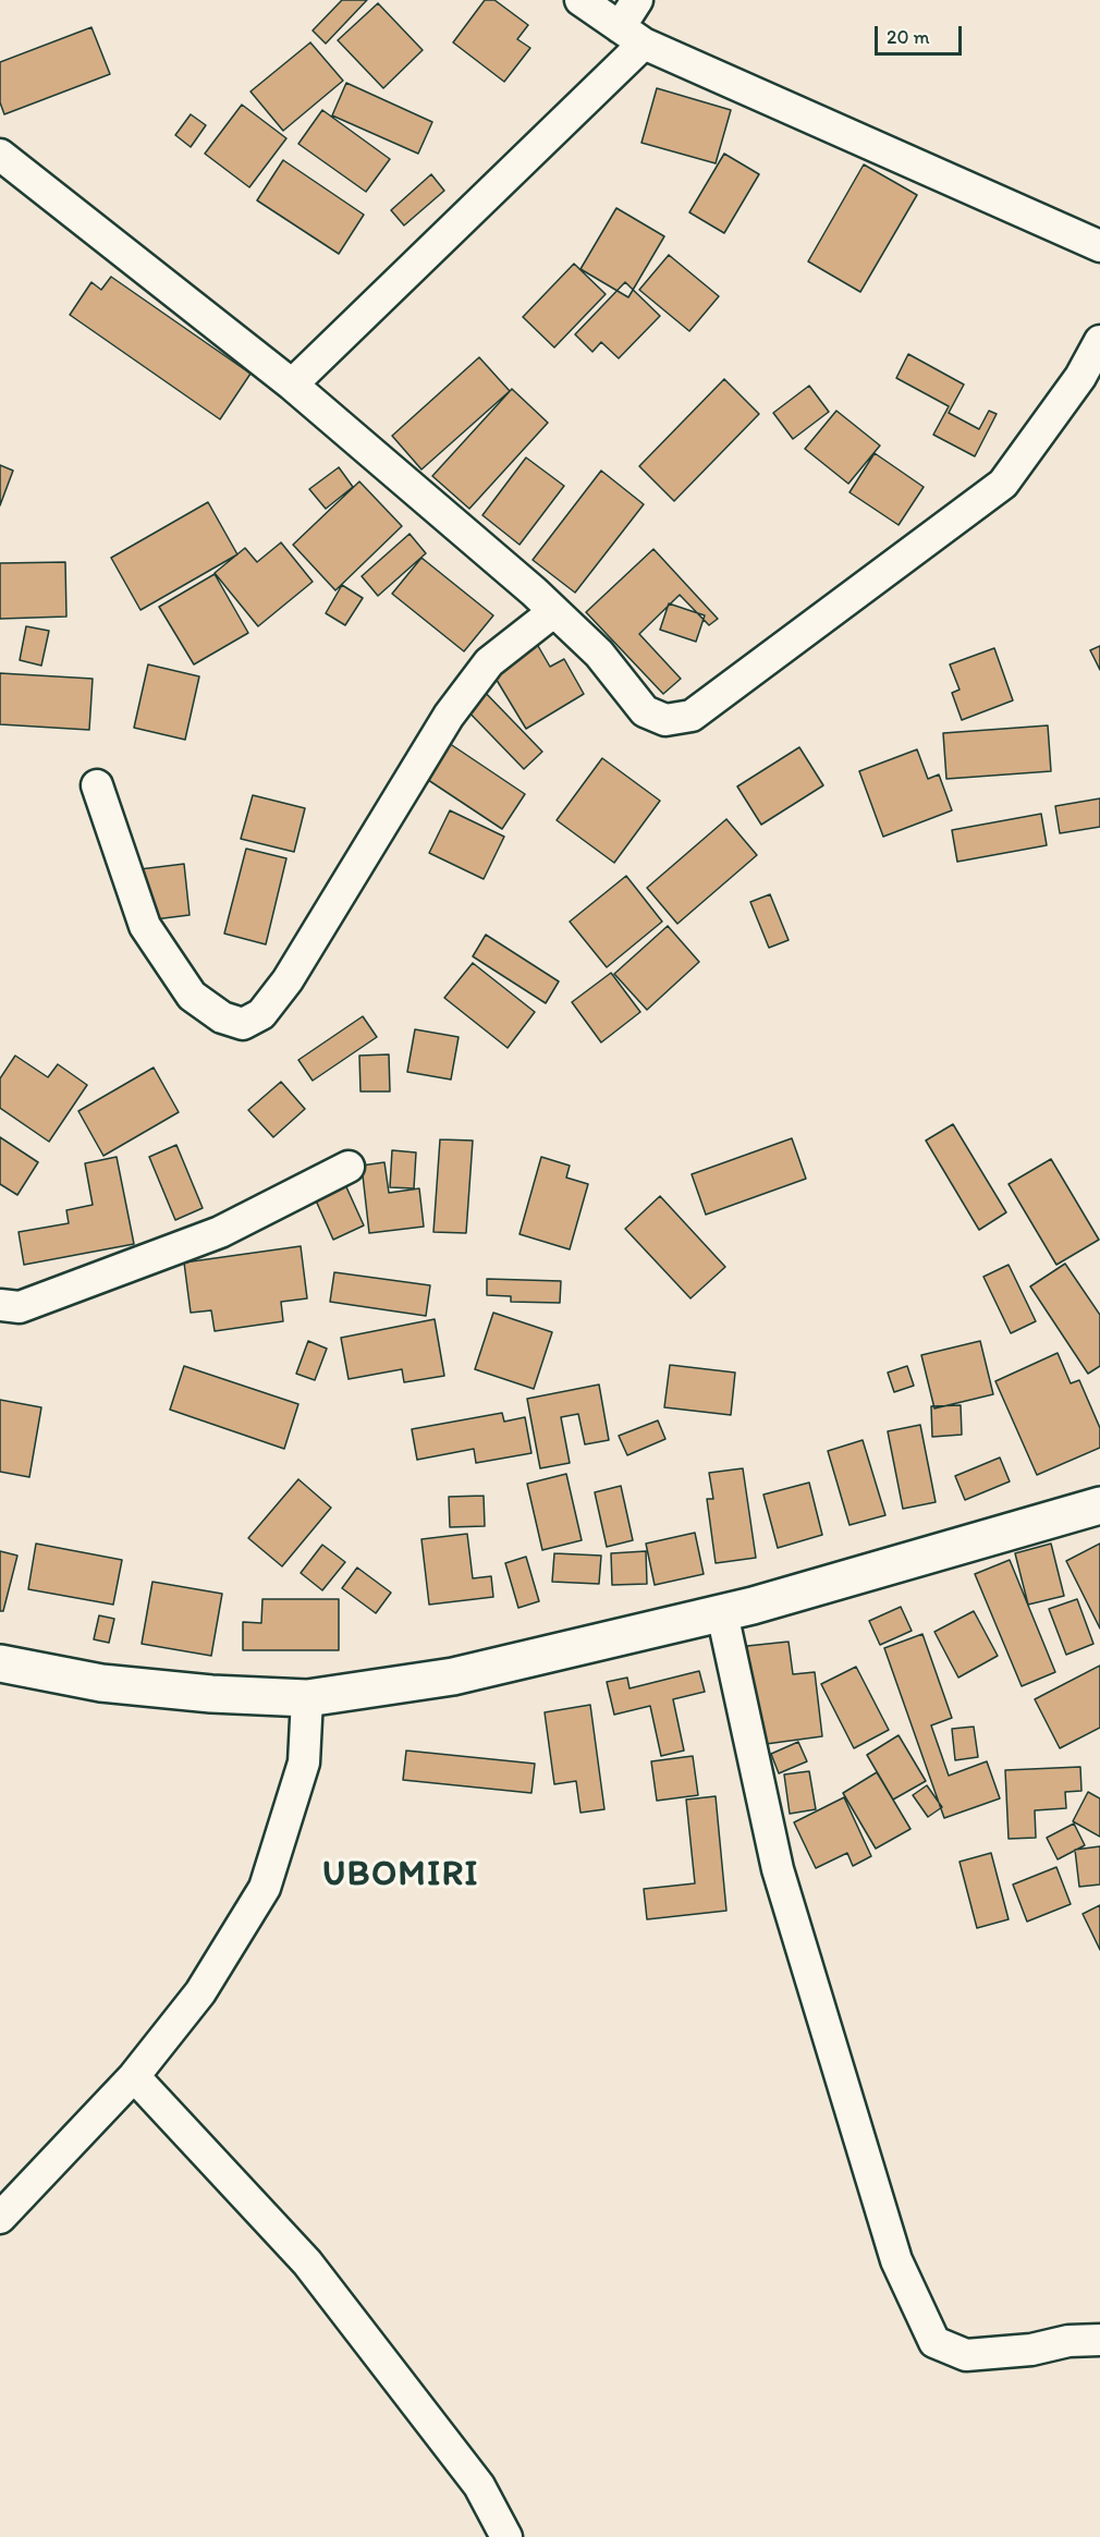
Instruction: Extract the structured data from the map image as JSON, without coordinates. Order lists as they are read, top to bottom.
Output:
{
  "districts": ["UBOMIRI"],
  "scale_bar": "20 m"
}
